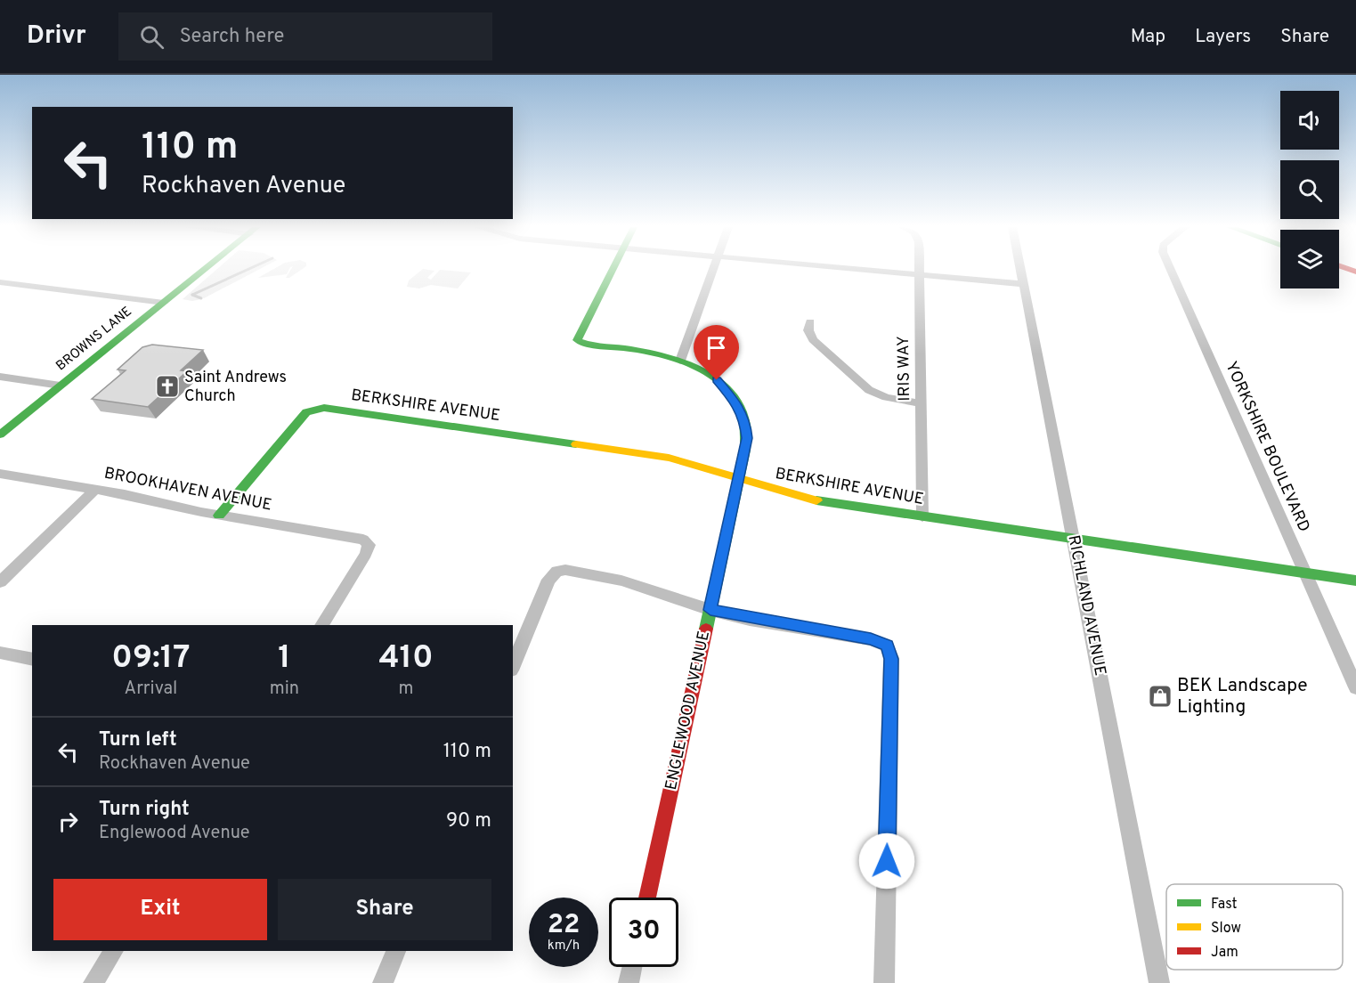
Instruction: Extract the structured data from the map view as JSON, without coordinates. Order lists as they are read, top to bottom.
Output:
{
  "streets": {
    "street": [
      "BROWNS LANE",
      "IRIS WAY",
      "BERKSHIRE AVENUE",
      "YORKSHIRE BOULEVARD",
      "BROOKHAVEN AVENUE",
      "RICHLAND AVENUE",
      "ENGLEWOOD AVENUE"
    ]
  },
  "crossings": [
    ["IRIS WAY", "BERKSHIRE AVENUE"],
    ["BERKSHIRE AVENUE", "YORKSHIRE BOULEVARD"],
    ["BERKSHIRE AVENUE", "BROOKHAVEN AVENUE"],
    ["BERKSHIRE AVENUE", "RICHLAND AVENUE"],
    ["BERKSHIRE AVENUE", "ENGLEWOOD AVENUE"]
  ],
  "places": {
    "church": ["Saint Andrews Church"],
    "shop": ["BEK Landscape Lighting"]
  },
  "legend": ["Fast", "Slow", "Jam"],
  "page": {
    "header": "Drivr",
    "search": "Search here",
    "nav": ["Map", "Layers", "Share"],
    "turn": ["110 m", "Rockhaven Avenue"],
    "eta": [
      "09:17",
      "Arrival",
      "1",
      "min",
      "410",
      "m"
    ],
    "list": [
      {
        "name": "Turn left",
        "note": "Rockhaven Avenue",
        "value": "110 m"
      },
      {
        "name": "Turn right",
        "note": "Englewood Avenue",
        "value": "90 m"
      }
    ],
    "buttons": ["Exit", "Share"],
    "speed": "22 km/h",
    "limit": "30"
  }
}
